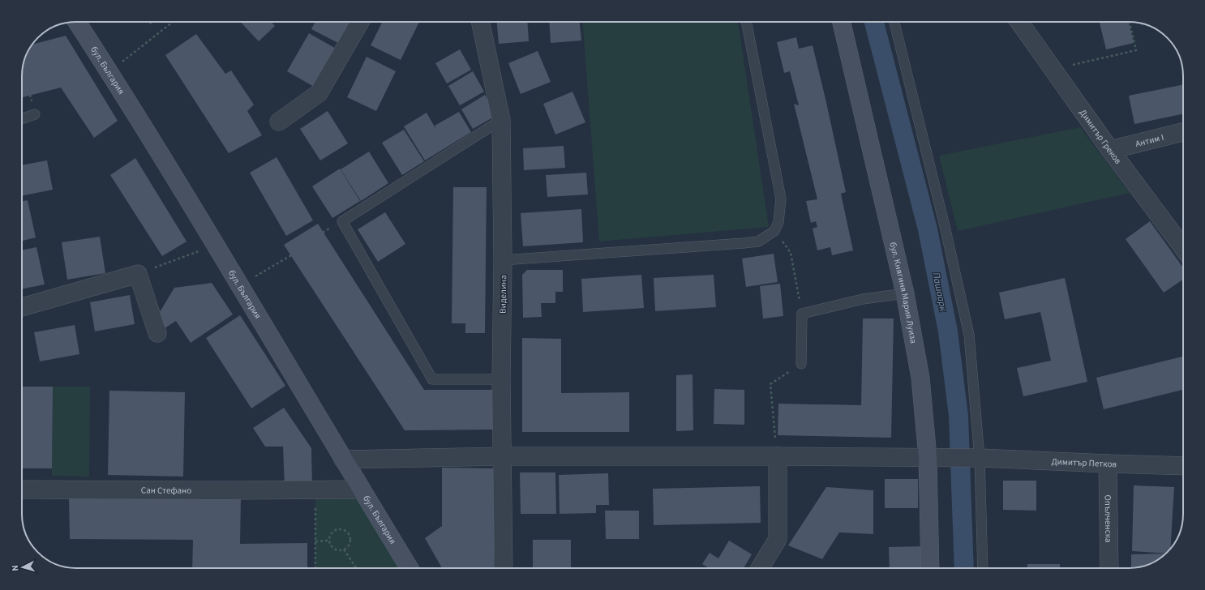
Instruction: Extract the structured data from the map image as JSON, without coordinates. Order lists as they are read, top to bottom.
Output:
{
  "streets": {
    "street": [
      "бул. България",
      "Димитър Греков",
      "Антим I",
      "бул. Княгиня Мария Луиза",
      "Виделина",
      "Димитър Петков",
      "Сан Стефано",
      "Опълченска"
    ]
  },
  "crossings": [
    ["бул. България", "Димитър Петков"],
    ["бул. България", "Сан Стефано"],
    ["Димитър Греков", "Антим I"],
    ["бул. Княгиня Мария Луиза", "Димитър Петков"],
    ["Виделина", "Димитър Петков"],
    ["Димитър Петков", "Опълченска"]
  ],
  "water": ["Пашаарк"],
  "north": "left"
}
